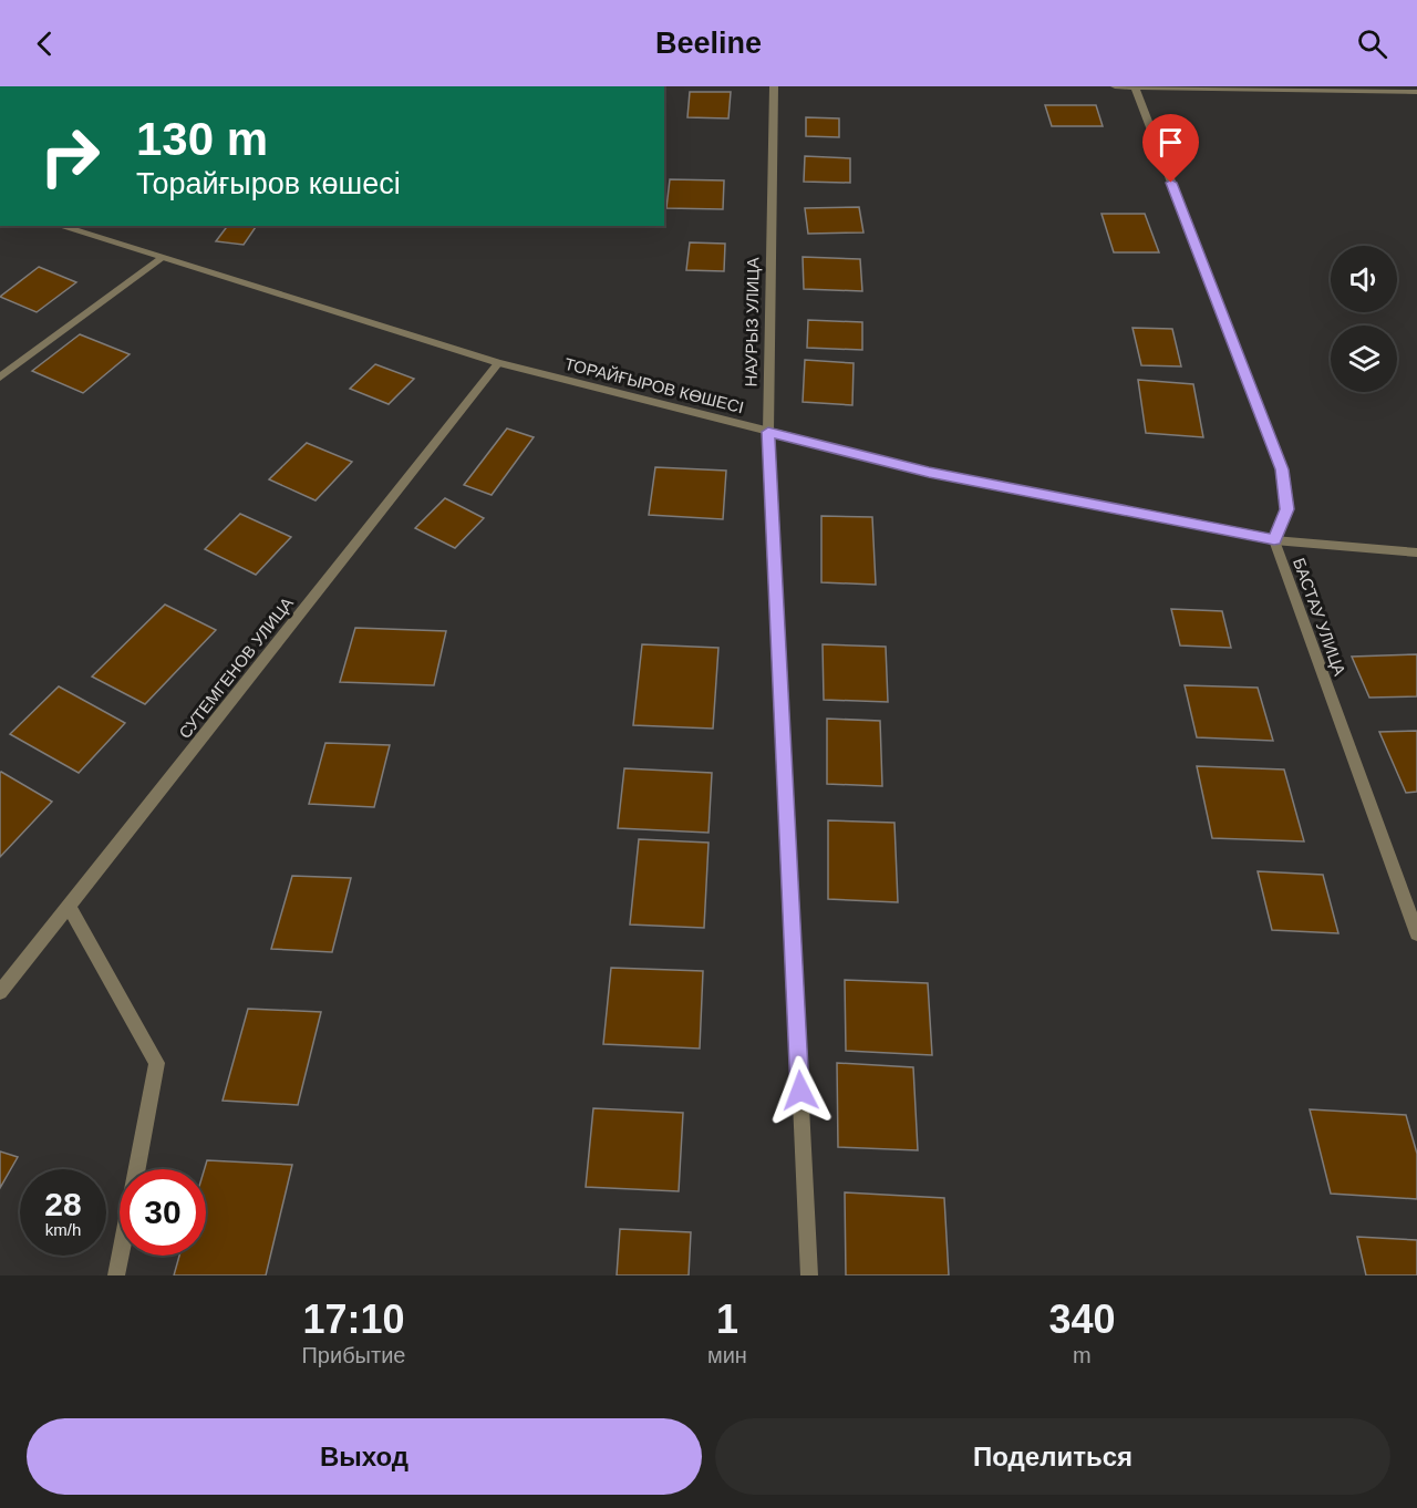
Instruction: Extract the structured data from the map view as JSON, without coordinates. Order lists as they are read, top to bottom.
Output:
{
  "streets": {
    "street": [
      "НАУРЫЗ УЛИЦА",
      "ТОРАЙҒЫРОВ КӨШЕСІ",
      "БАСТАУ УЛИЦА",
      "СУТЕМГЕНОВ УЛИЦА"
    ]
  },
  "crossings": [
    ["НАУРЫЗ УЛИЦА", "ТОРАЙҒЫРОВ КӨШЕСІ"],
    ["ТОРАЙҒЫРОВ КӨШЕСІ", "БАСТАУ УЛИЦА"],
    ["ТОРАЙҒЫРОВ КӨШЕСІ", "СУТЕМГЕНОВ УЛИЦА"]
  ],
  "page": {
    "header": "Beeline",
    "turn": ["130 m", "Торайғыров көшесі"],
    "speed": "28 km/h",
    "limit": "30",
    "eta": [
      "17:10",
      "Прибытие",
      "1",
      "мин",
      "340",
      "m"
    ],
    "buttons": ["Выход", "Поделиться"]
  }
}
